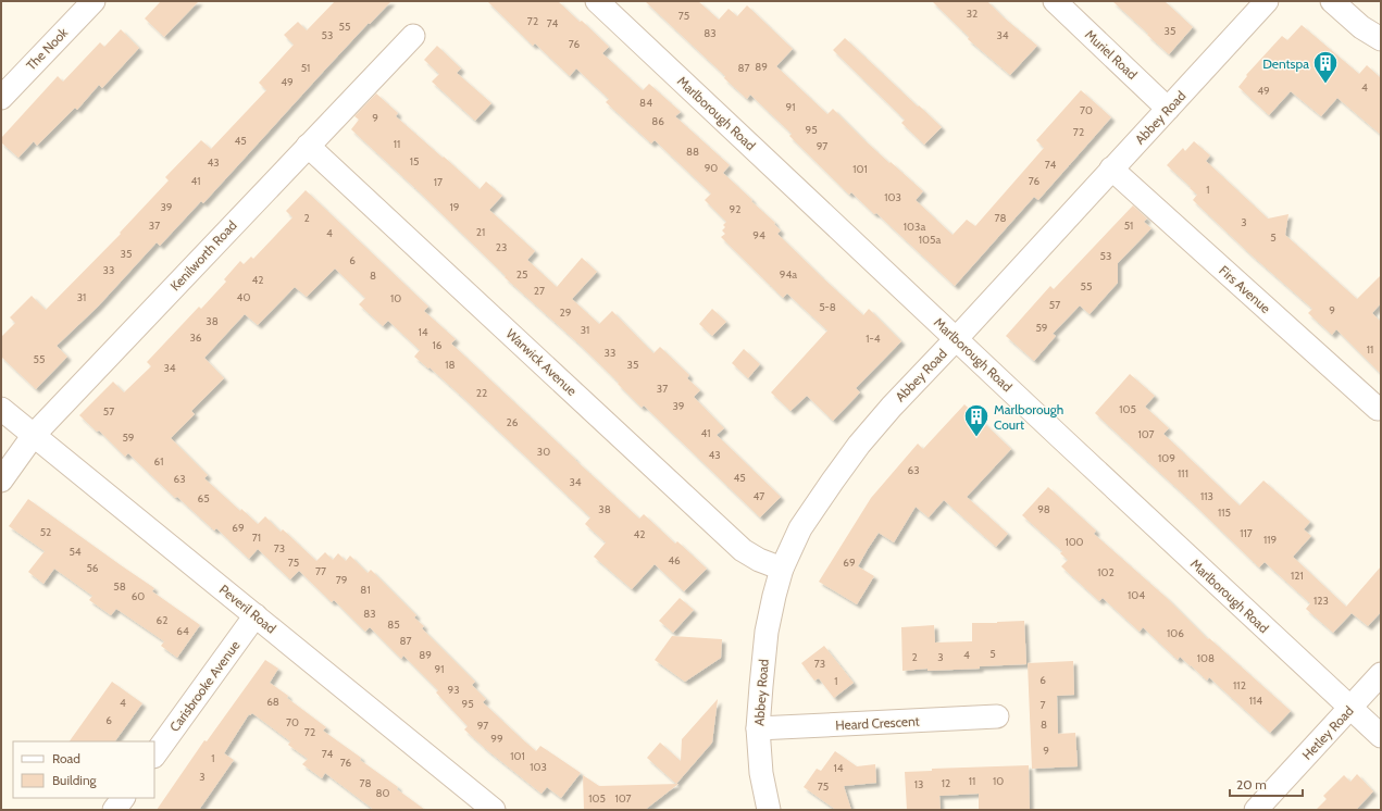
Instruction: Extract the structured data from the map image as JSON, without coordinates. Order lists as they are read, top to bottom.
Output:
{
  "streets": {
    "street": [
      "The Nook",
      "Muriel Road",
      "Marlborough Road",
      "Abbey Road",
      "Kenilworth Road",
      "Firs Avenue",
      "Warwick Avenue",
      "Peveril Road",
      "Carisbrooke Avenue",
      "Heard Crescent",
      "Hetley Road"
    ]
  },
  "crossings": [
    ["Muriel Road", "Abbey Road"],
    ["Marlborough Road", "Abbey Road"],
    ["Marlborough Road", "Hetley Road"],
    ["Abbey Road", "Firs Avenue"],
    ["Abbey Road", "Warwick Avenue"],
    ["Abbey Road", "Heard Crescent"],
    ["Kenilworth Road", "Warwick Avenue"],
    ["Kenilworth Road", "Peveril Road"],
    ["Peveril Road", "Carisbrooke Avenue"]
  ],
  "places": {
    "building": ["Dentspa", "Marlborough Court"]
  },
  "house_numbers": [
    "32",
    "75",
    "72",
    "74",
    "55",
    "35",
    "83",
    "53",
    "34",
    "76",
    "89",
    "51",
    "87",
    "49",
    "4",
    "49",
    "84",
    "91",
    "70",
    "9",
    "86",
    "95",
    "72",
    "45",
    "11",
    "97",
    "88",
    "15",
    "43",
    "74",
    "90",
    "101",
    "41",
    "76",
    "17",
    "1",
    "103",
    "39",
    "19",
    "92",
    "2",
    "78",
    "3",
    "37",
    "51",
    "103a",
    "21",
    "4",
    "94",
    "5",
    "105a",
    "23",
    "35",
    "53",
    "6",
    "33",
    "25",
    "94a",
    "8",
    "42",
    "55",
    "27",
    "31",
    "40",
    "10",
    "57",
    "5-8",
    "9",
    "29",
    "38",
    "59",
    "31",
    "14",
    "36",
    "1-4",
    "16",
    "11",
    "33",
    "55",
    "18",
    "35",
    "34",
    "37",
    "22",
    "39",
    "105",
    "57",
    "26",
    "41",
    "107",
    "59",
    "30",
    "43",
    "109",
    "61",
    "63",
    "111",
    "45",
    "63",
    "34",
    "47",
    "113",
    "65",
    "38",
    "98",
    "115",
    "69",
    "52",
    "117",
    "42",
    "71",
    "119",
    "100",
    "73",
    "54",
    "46",
    "75",
    "69",
    "56",
    "77",
    "102",
    "121",
    "79",
    "58",
    "81",
    "104",
    "60",
    "123",
    "83",
    "62",
    "85",
    "64",
    "106",
    "87",
    "5",
    "89",
    "4",
    "2",
    "3",
    "108",
    "73",
    "91",
    "6",
    "1",
    "112",
    "93",
    "114",
    "68",
    "4",
    "95",
    "7",
    "6",
    "70",
    "8",
    "97",
    "72",
    "99",
    "9",
    "74",
    "101",
    "1",
    "76",
    "103",
    "14",
    "3",
    "11",
    "10",
    "78",
    "12",
    "13",
    "75",
    "80",
    "105",
    "107"
  ],
  "legend": ["Road", "Building"],
  "scale_bar": "20 m"
}
